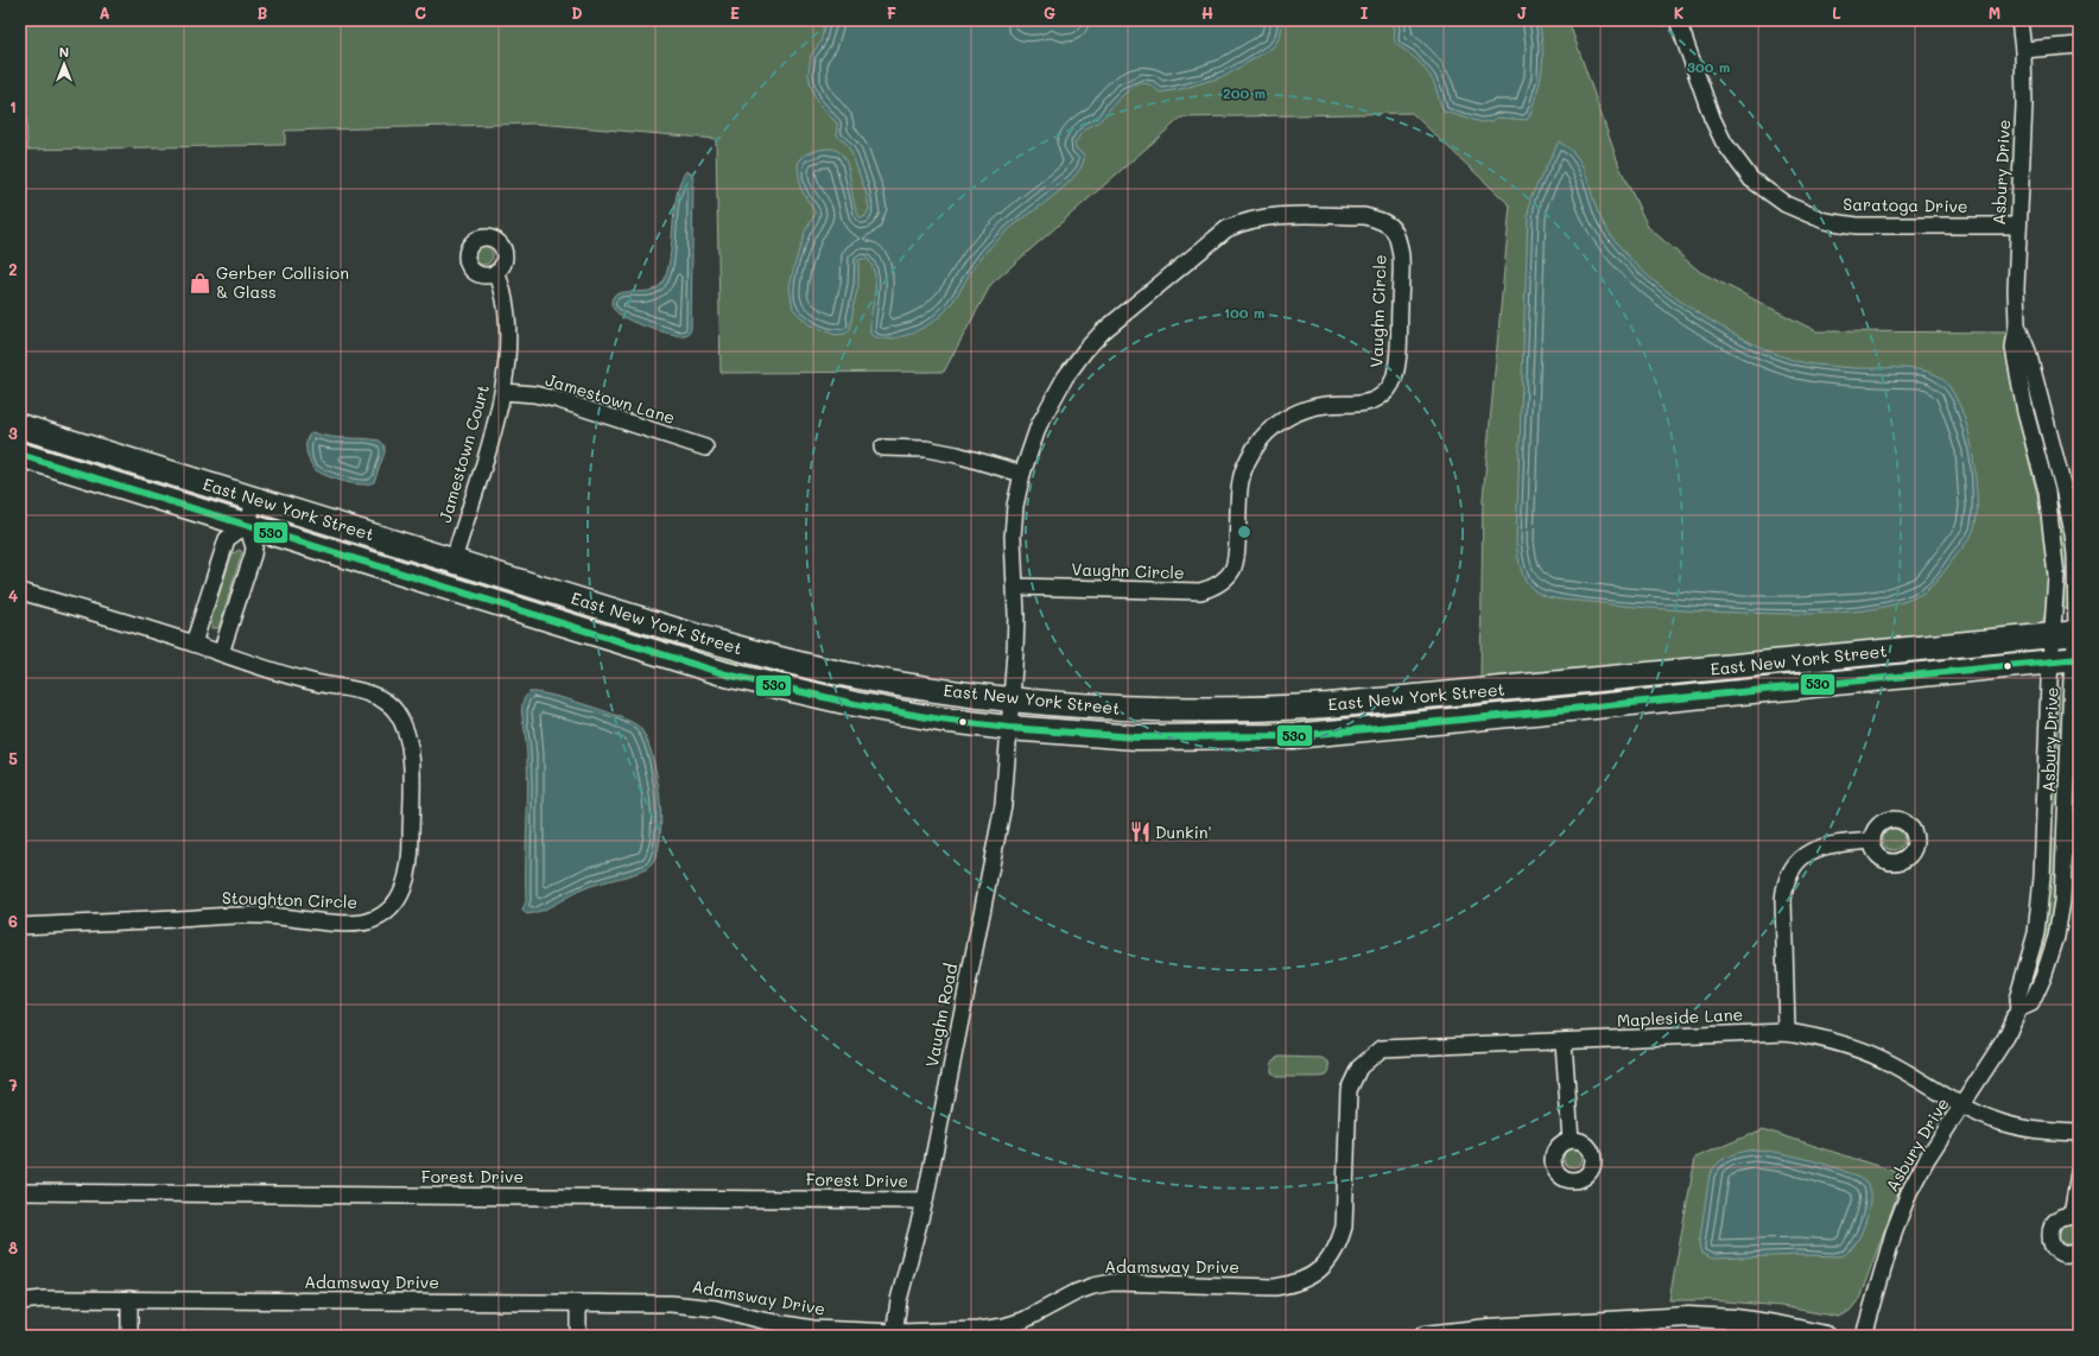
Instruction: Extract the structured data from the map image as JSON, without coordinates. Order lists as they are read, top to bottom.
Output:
{
  "streets": {
    "main road": ["East New York Street"],
    "street": [
      "Asbury Drive",
      "Saratoga Drive",
      "Vaughn Circle",
      "Jamestown Lane",
      "Jamestown Court",
      "Stoughton Circle",
      "Vaughn Road",
      "Mapleside Lane",
      "Forest Drive",
      "Adamsway Drive"
    ]
  },
  "crossings": [
    ["Asbury Drive", "Saratoga Drive"],
    ["Asbury Drive", "East New York Street"],
    ["Asbury Drive", "Mapleside Lane"],
    ["Vaughn Circle", "East New York Street"],
    ["Vaughn Circle", "Vaughn Road"],
    ["Jamestown Lane", "Jamestown Court"],
    ["Jamestown Court", "East New York Street"],
    ["East New York Street", "Vaughn Road"],
    ["Vaughn Road", "Forest Drive"],
    ["Vaughn Road", "Adamsway Drive"],
    ["Mapleside Lane", "Adamsway Drive"]
  ],
  "places": {
    "shop": ["Gerber Collision & Glass"],
    "restaurant": ["Dunkin'"]
  },
  "lines": ["transit line 530"],
  "north": "top",
  "grid": {
    "columns": [
      "A",
      "B",
      "C",
      "D",
      "E",
      "F",
      "G",
      "H",
      "I",
      "J",
      "K",
      "L",
      "M"
    ],
    "rows": [
      "1",
      "2",
      "3",
      "4",
      "5",
      "6",
      "7",
      "8"
    ]
  },
  "rings": ["300 m", "200 m", "100 m"]
}
